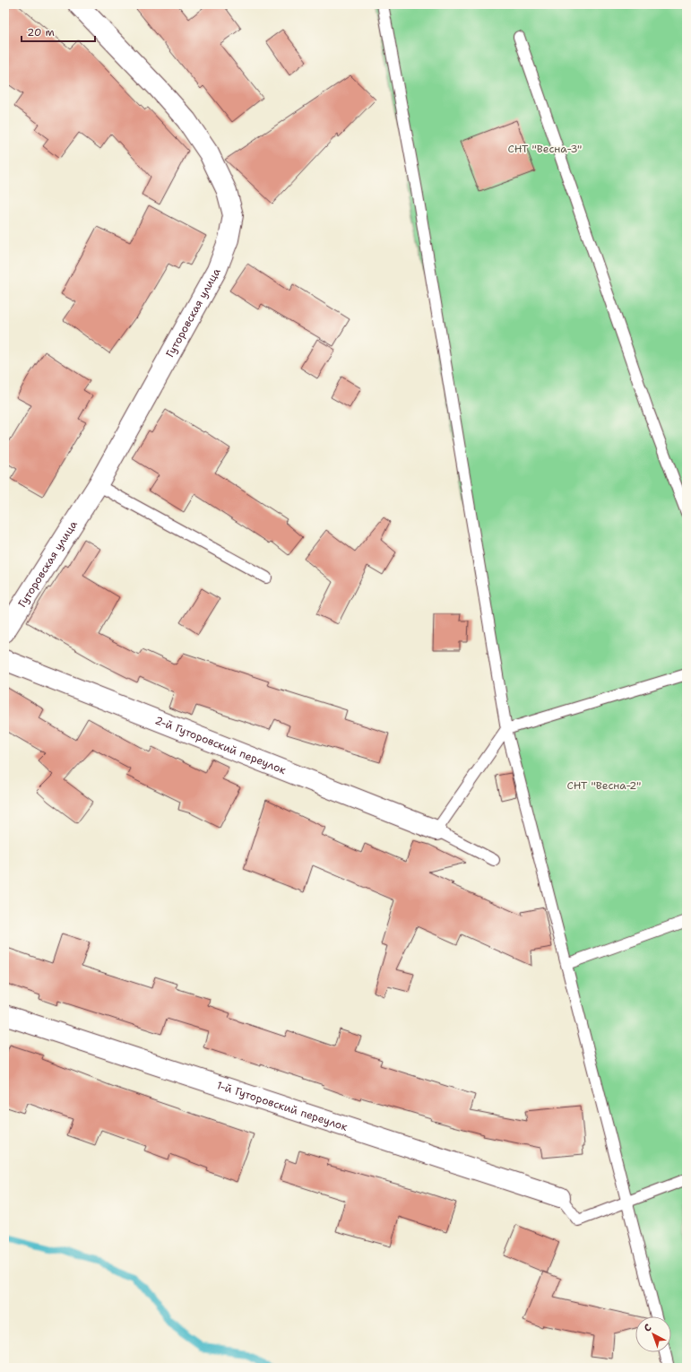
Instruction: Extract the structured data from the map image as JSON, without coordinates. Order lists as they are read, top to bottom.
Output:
{
  "streets": {
    "street": ["Гуторовская улица", "2-й Гуторовский переулок", "1-й Гуторовский переулок"]
  },
  "parks": ["СНТ \"Весна-3\"", "СНТ \"Весна-2\""],
  "scale_bar": "20 m",
  "north": "top left"
}
